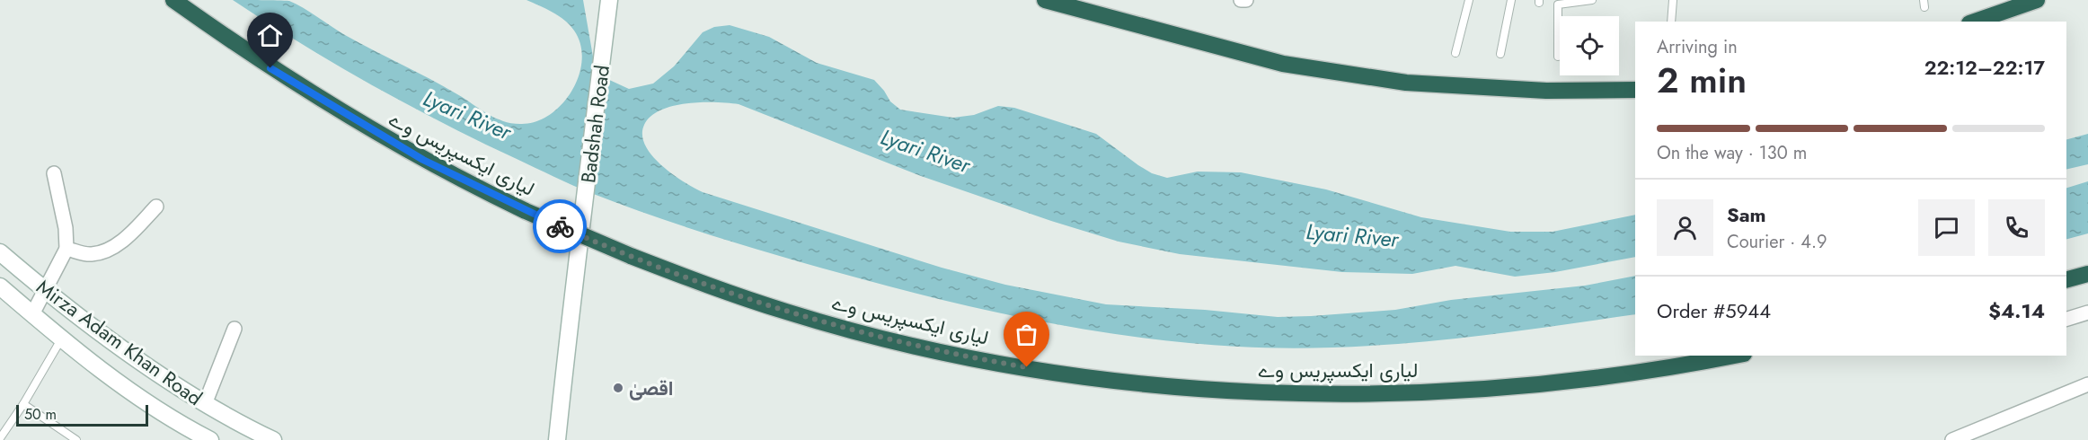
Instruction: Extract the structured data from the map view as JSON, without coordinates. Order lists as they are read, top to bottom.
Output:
{
  "streets": {
    "highway": ["لیاری ایکسپریس وے"],
    "main road": ["Badshah Road", "Mirza Adam Khan Road"]
  },
  "water": ["Lyari River"],
  "places": ["اقصیٰ"],
  "scale_bar": "50 m",
  "page": {
    "heading": ["2 min", "Arriving in", "22:12–22:17"],
    "panel": [
      "Sam",
      "Courier · 4.9",
      "Order #5944",
      "$4.14"
    ],
    "bar": "On the way · 130 m",
    "scale": "50 m"
  }
}
